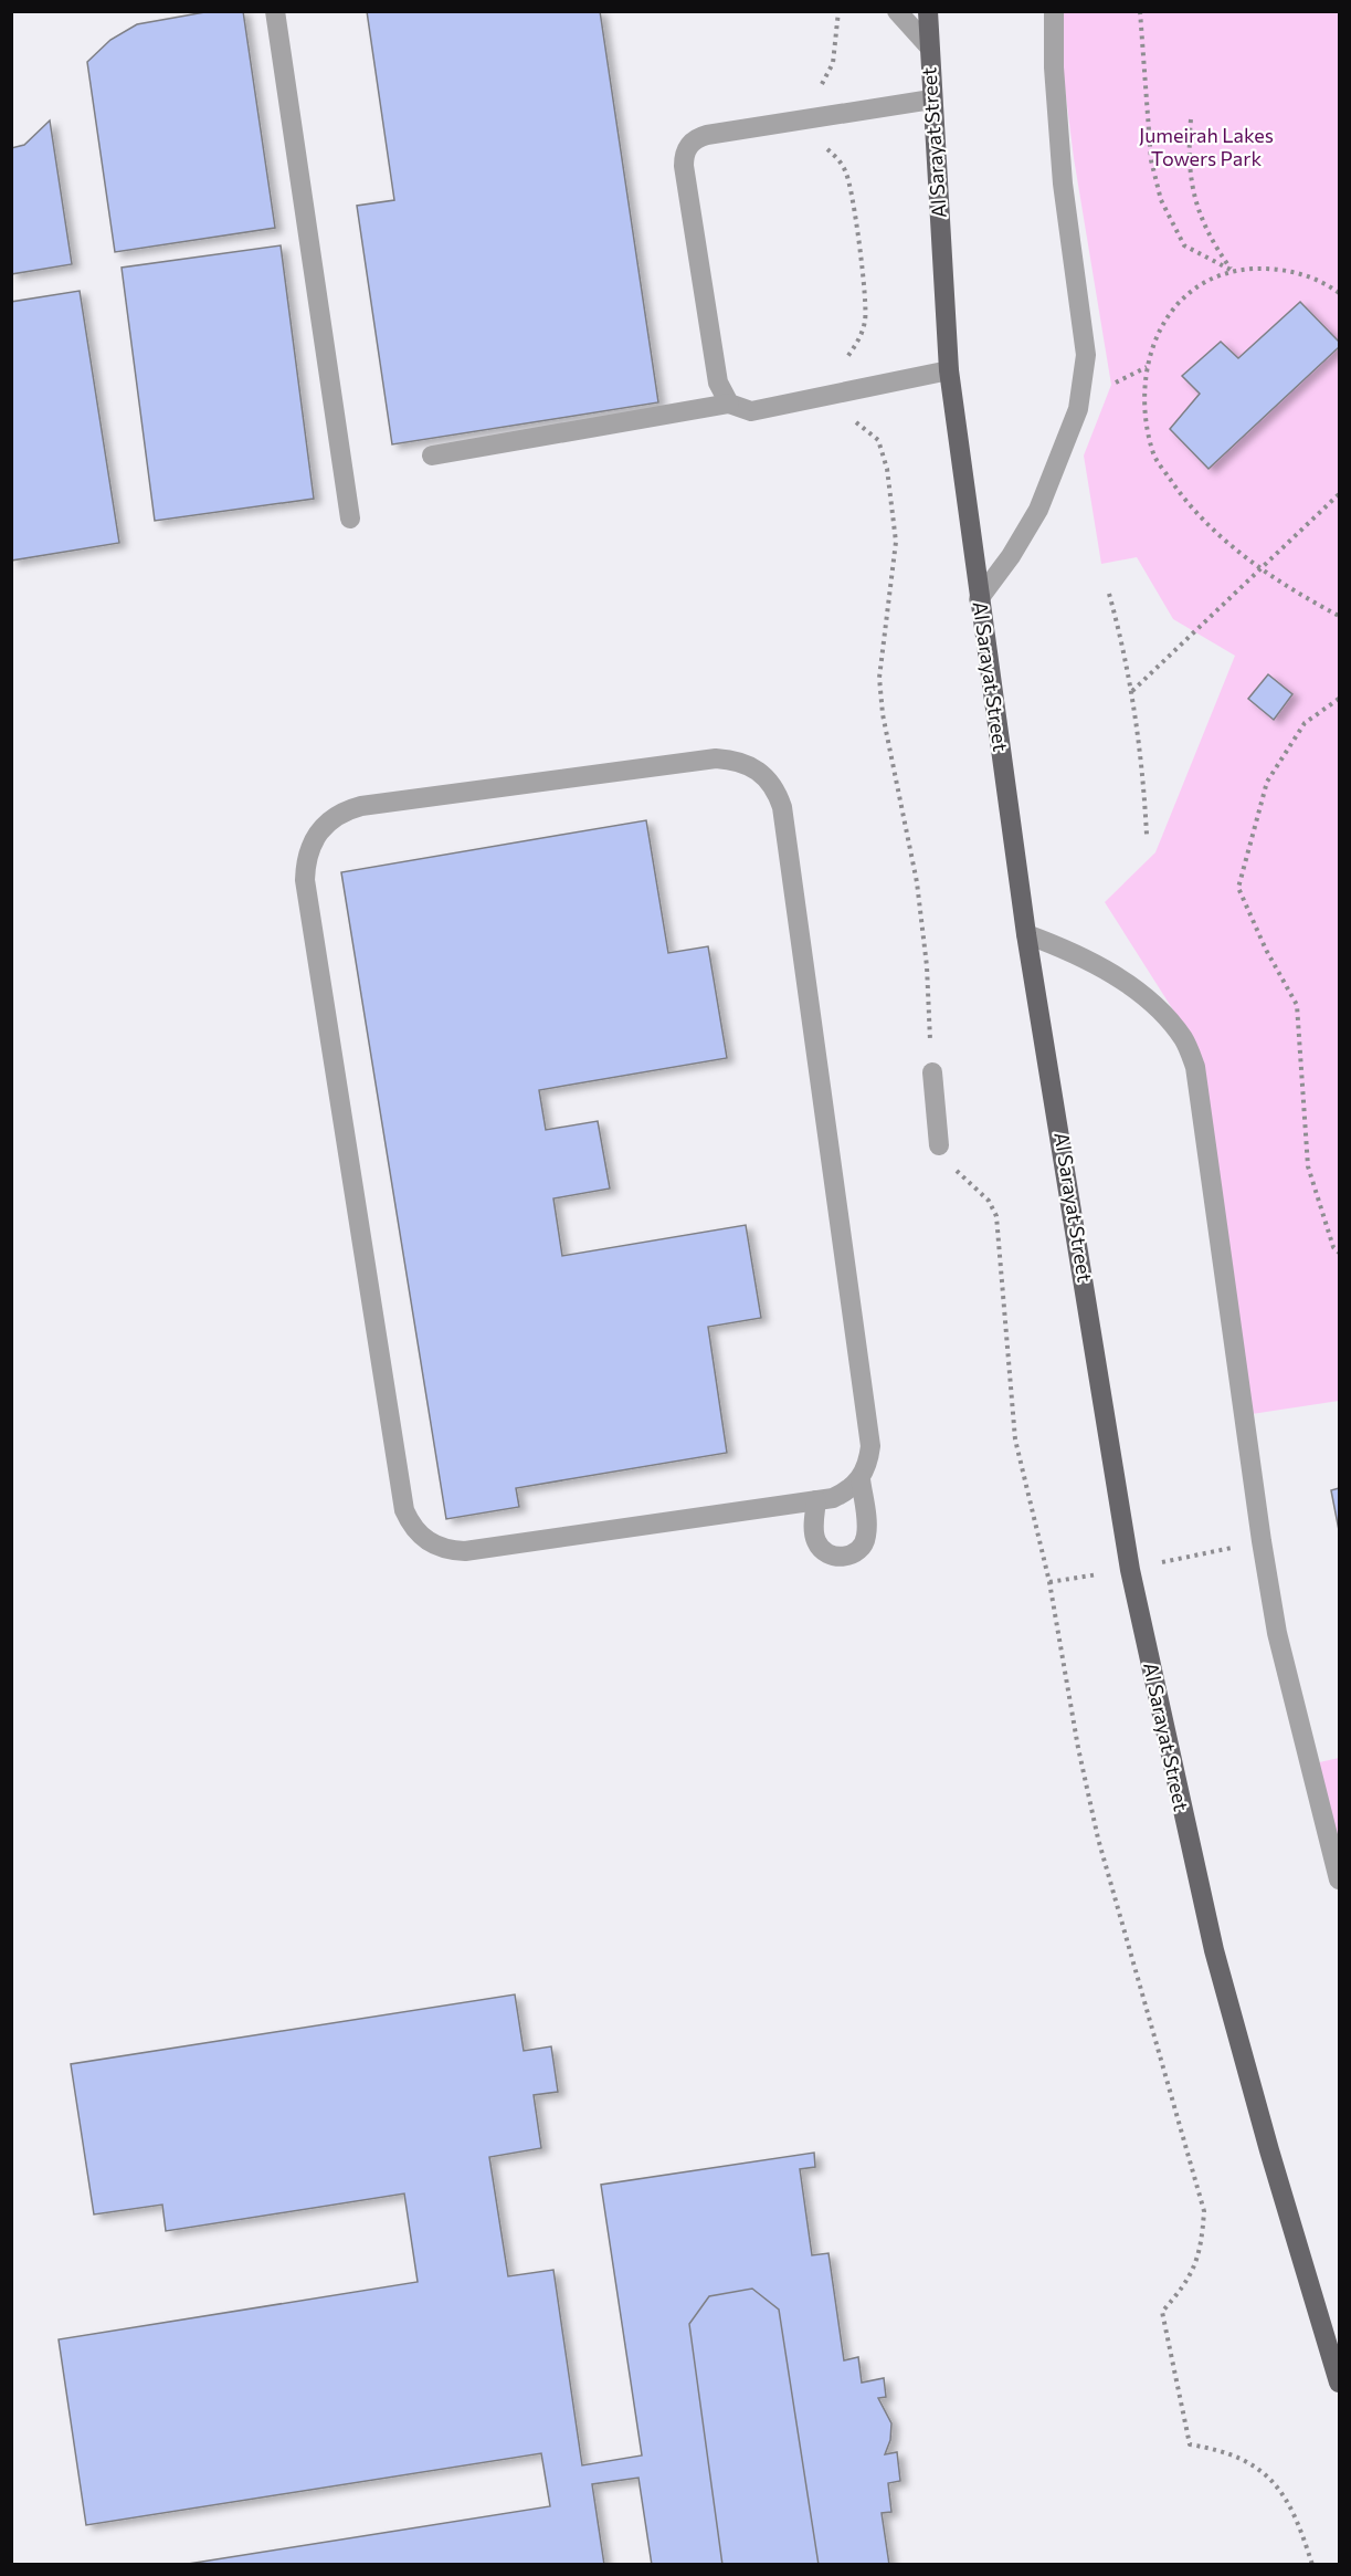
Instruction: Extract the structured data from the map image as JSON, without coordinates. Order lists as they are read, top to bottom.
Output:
{
  "streets": {
    "main road": ["Al Sarayat Street"]
  },
  "parks": ["Jumeirah Lakes Towers Park"]
}
